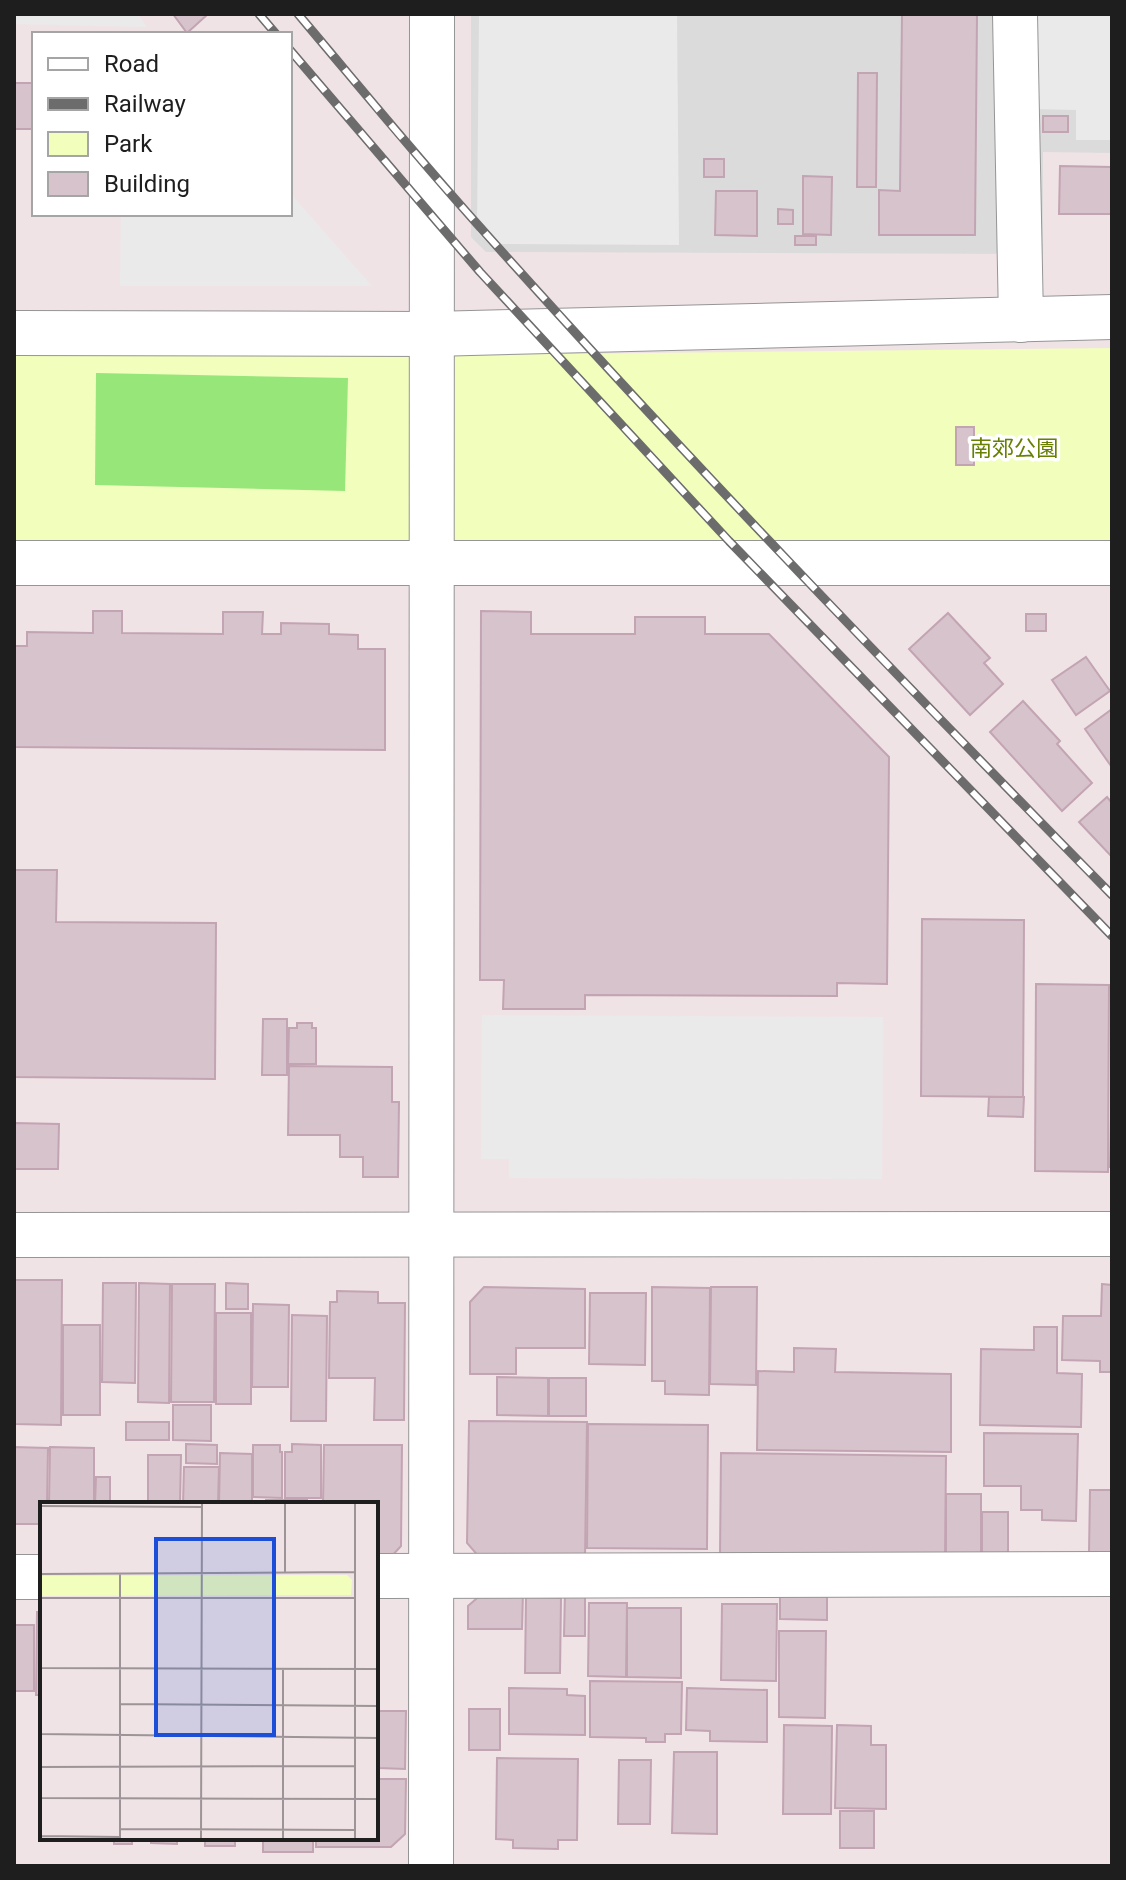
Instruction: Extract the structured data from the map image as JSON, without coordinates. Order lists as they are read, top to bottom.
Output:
{
  "parks": ["南郊公園"],
  "legend": [
    "Road",
    "Railway",
    "Park",
    "Building"
  ]
}
